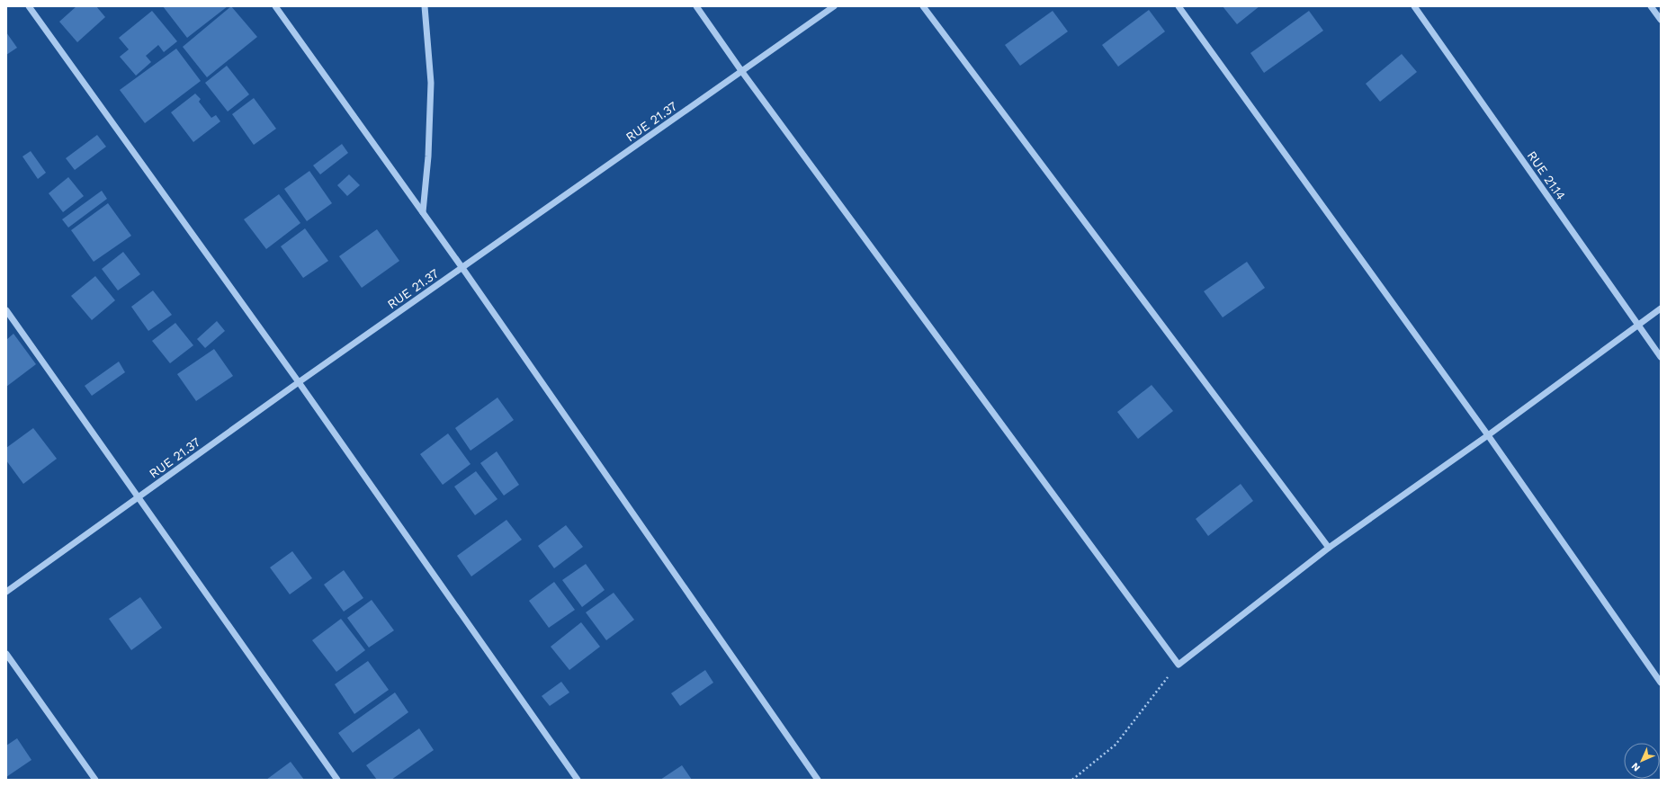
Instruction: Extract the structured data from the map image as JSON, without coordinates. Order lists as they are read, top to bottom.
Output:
{
  "streets": {
    "street": ["RUE 21.37", "RUE 21.14"]
  },
  "north": "bottom left"
}
